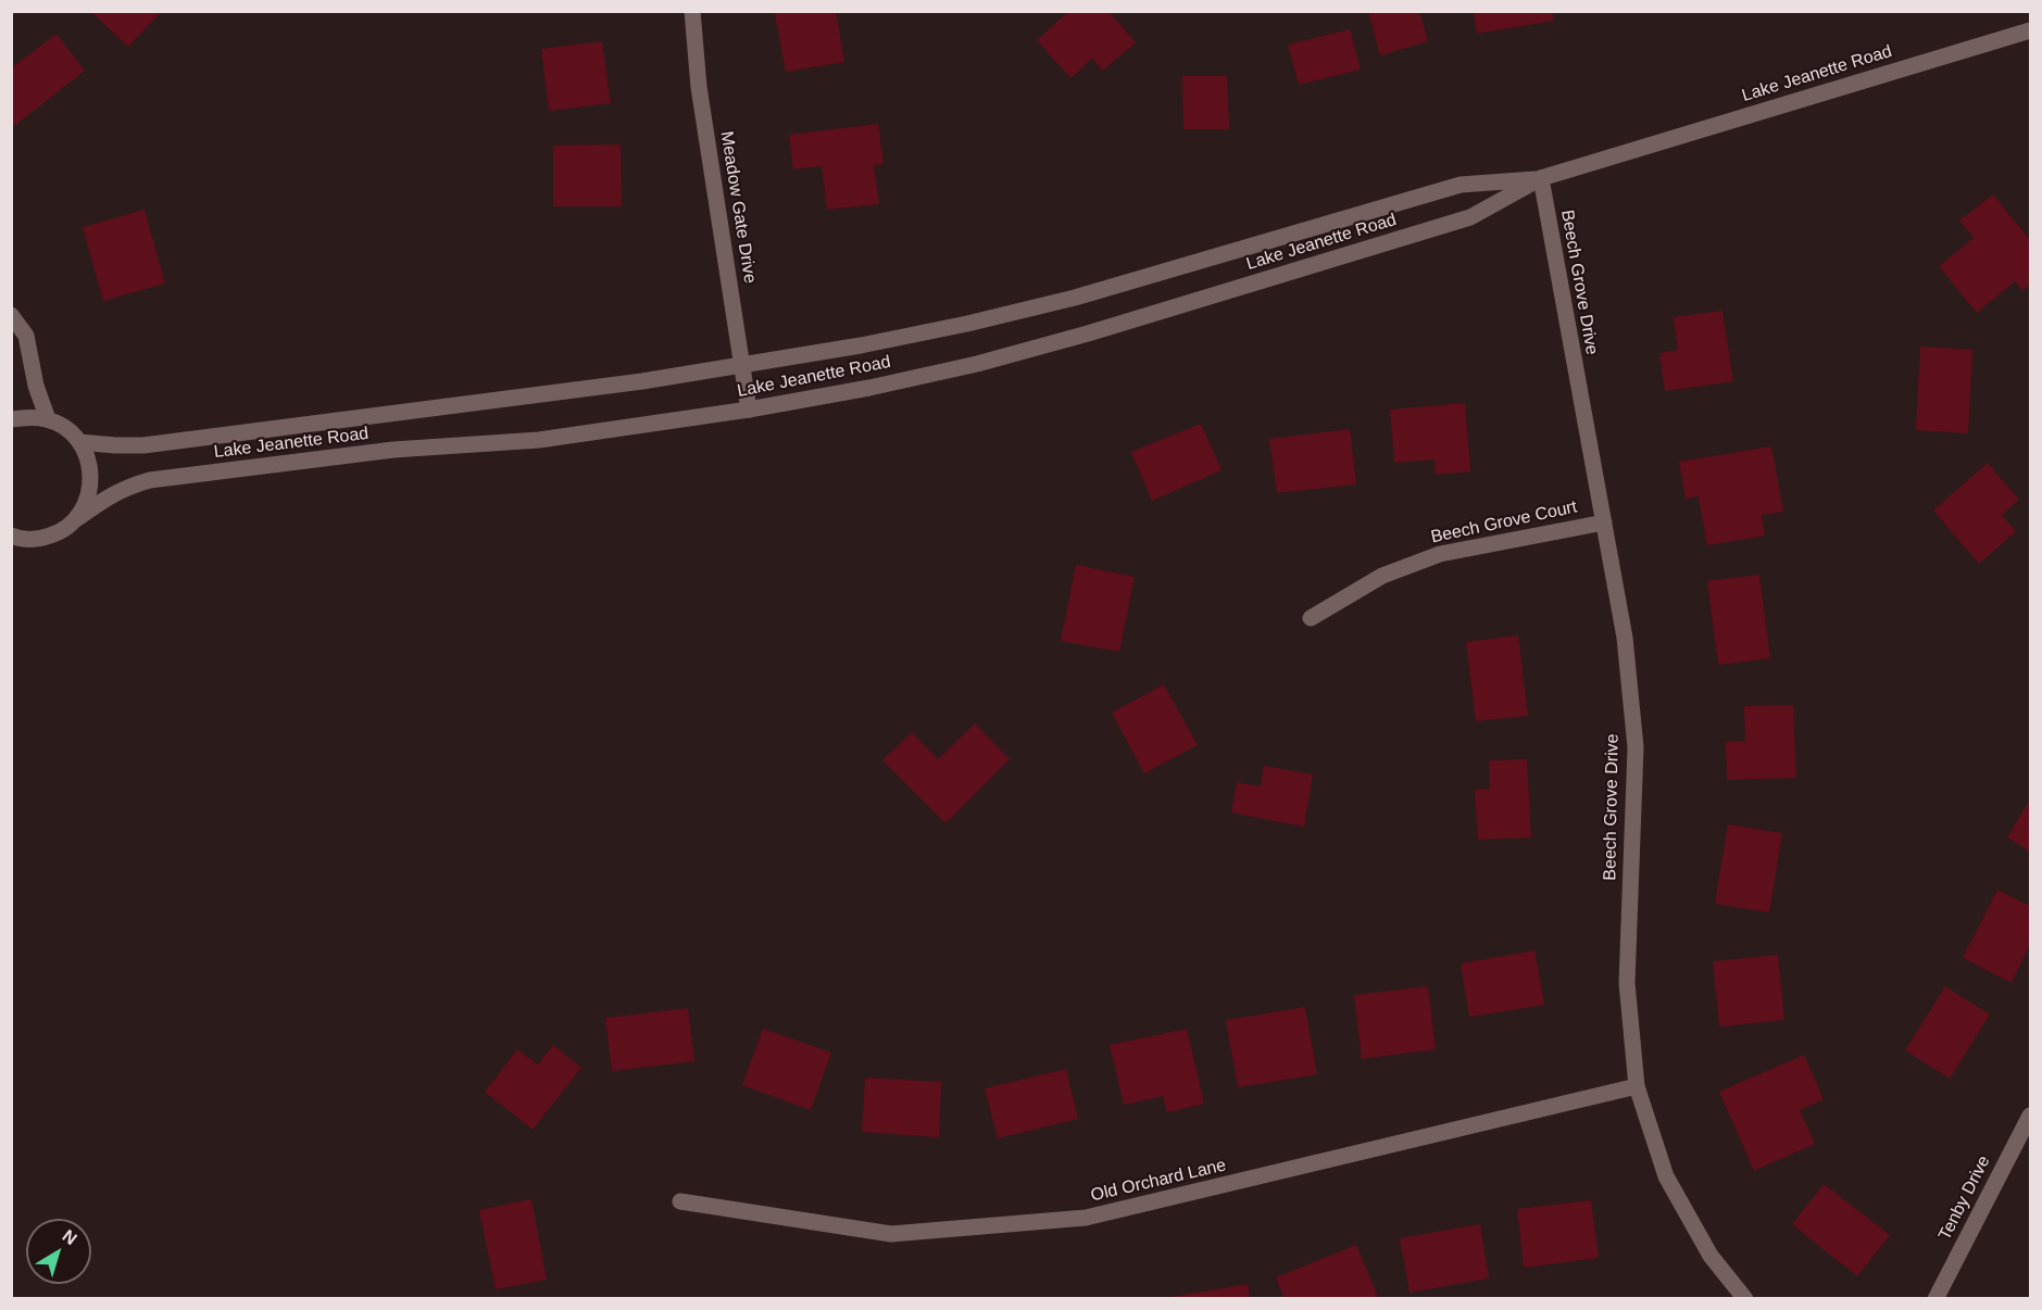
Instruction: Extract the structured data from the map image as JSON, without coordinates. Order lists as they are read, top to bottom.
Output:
{
  "streets": {
    "street": [
      "Lake Jeanette Road",
      "Meadow Gate Drive",
      "Beech Grove Drive",
      "Beech Grove Court",
      "Old Orchard Lane",
      "Tenby Drive"
    ]
  },
  "crossings": [
    ["Lake Jeanette Road", "Meadow Gate Drive"],
    ["Lake Jeanette Road", "Beech Grove Drive"],
    ["Beech Grove Drive", "Beech Grove Court"],
    ["Beech Grove Drive", "Old Orchard Lane"]
  ],
  "north": "top right"
}
